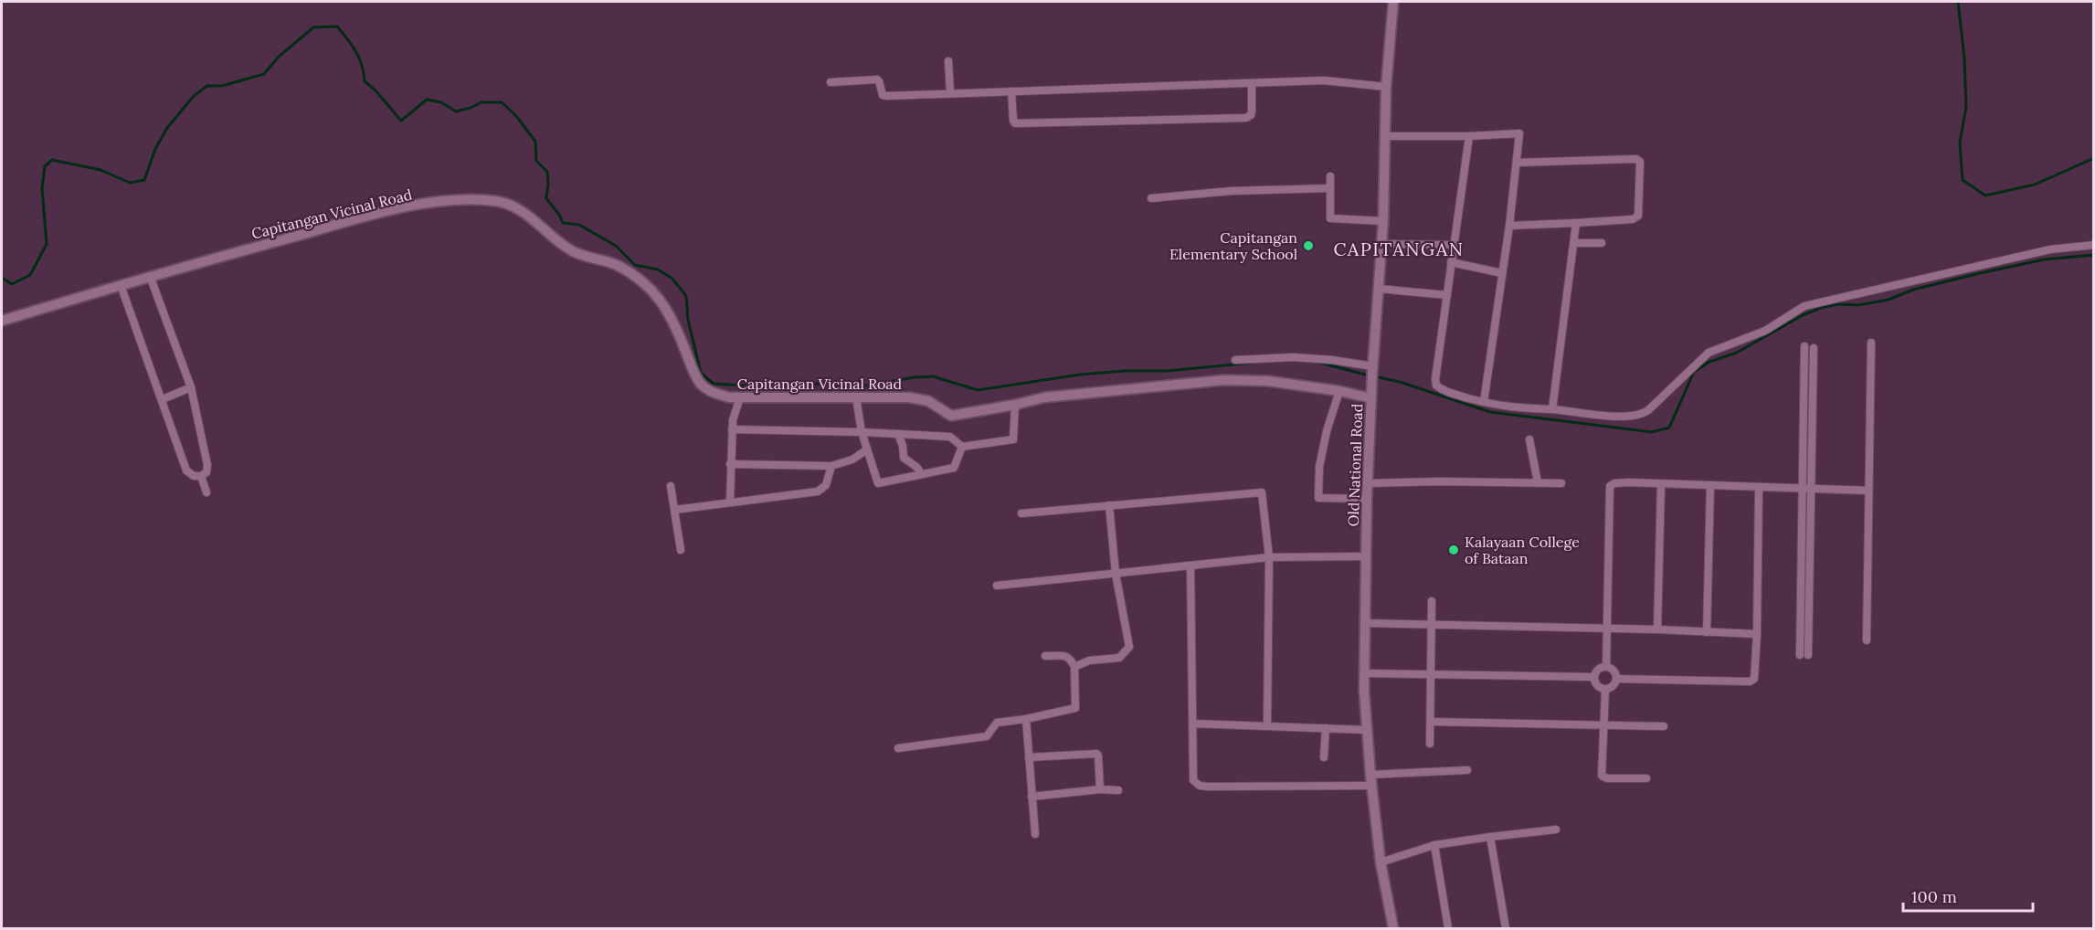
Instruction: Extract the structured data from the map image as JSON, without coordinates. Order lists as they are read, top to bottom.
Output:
{
  "streets": {
    "street": ["Capitangan Vicinal Road", "Old National Road"]
  },
  "crossings": [
    ["Capitangan Vicinal Road", "Old National Road"]
  ],
  "districts": ["CAPITANGAN"],
  "places": ["Capitangan Elementary School", "Kalayaan College of Bataan"],
  "scale_bar": "100 m"
}
